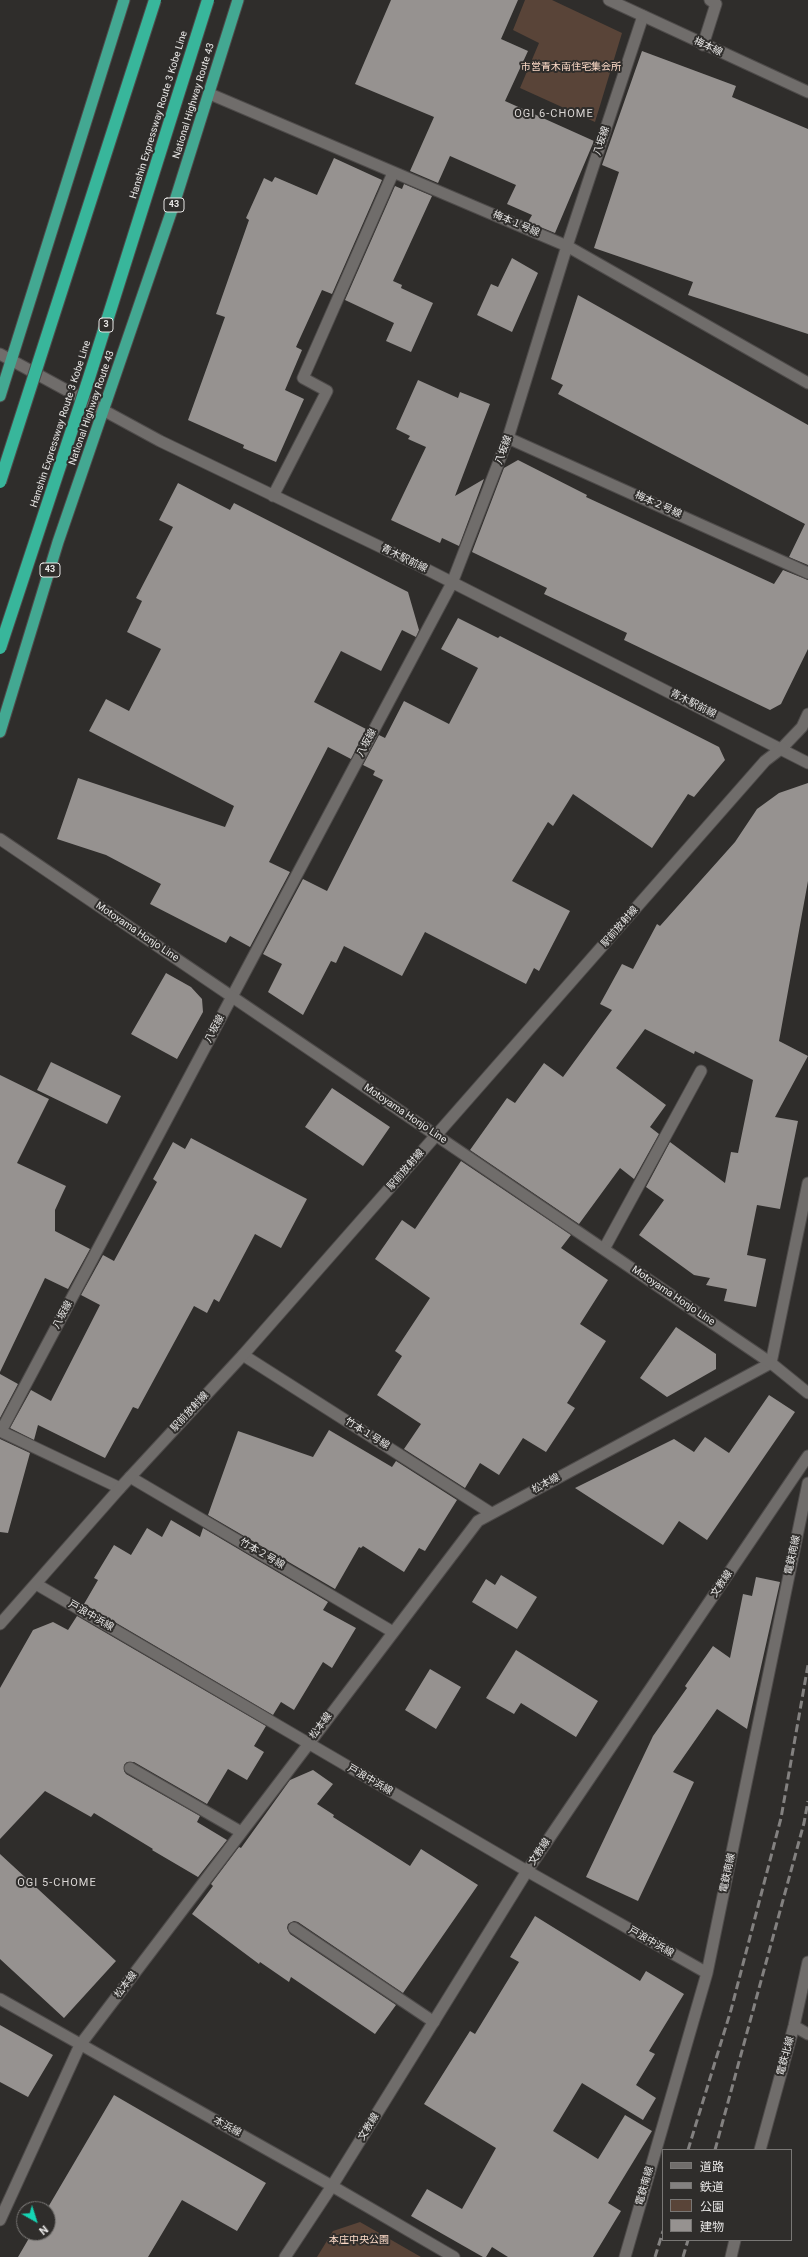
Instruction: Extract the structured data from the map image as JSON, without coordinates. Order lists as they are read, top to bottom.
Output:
{
  "streets": {
    "highway": [
      "National Highway Route 43",
      "Hanshin Expressway Route 3 Kobe Line",
      "43",
      "3"
    ],
    "street": [
      "梅本線",
      "八坂線",
      "梅本１号線",
      "梅本２号線",
      "青木駅前線",
      "駅前放射線",
      "Motoyama Honjo Line",
      "竹本１号線",
      "松本線",
      "竹本２号線",
      "電鉄南線",
      "文教線",
      "戸浪中浜線",
      "電鉄北線",
      "本浜線"
    ]
  },
  "crossings": [
    ["梅本線", "八坂線"],
    ["National Highway Route 43", "梅本１号線"],
    ["National Highway Route 43", "青木駅前線"],
    ["八坂線", "梅本１号線"],
    ["八坂線", "梅本２号線"],
    ["八坂線", "青木駅前線"],
    ["八坂線", "Motoyama Honjo Line"],
    ["青木駅前線", "駅前放射線"],
    ["駅前放射線", "Motoyama Honjo Line"],
    ["駅前放射線", "竹本１号線"],
    ["駅前放射線", "竹本２号線"],
    ["駅前放射線", "戸浪中浜線"],
    ["Motoyama Honjo Line", "松本線"],
    ["竹本１号線", "松本線"],
    ["松本線", "竹本２号線"],
    ["松本線", "戸浪中浜線"],
    ["松本線", "本浜線"],
    ["電鉄南線", "戸浪中浜線"],
    ["文教線", "戸浪中浜線"],
    ["文教線", "本浜線"]
  ],
  "districts": ["OGI 6-CHOME", "OGI 5-CHOME"],
  "parks": ["市営青木南住宅集会所", "本庄中央公園"],
  "legend": [
    "道路",
    "鉄道",
    "公園",
    "建物"
  ],
  "north": "bottom right"
}
